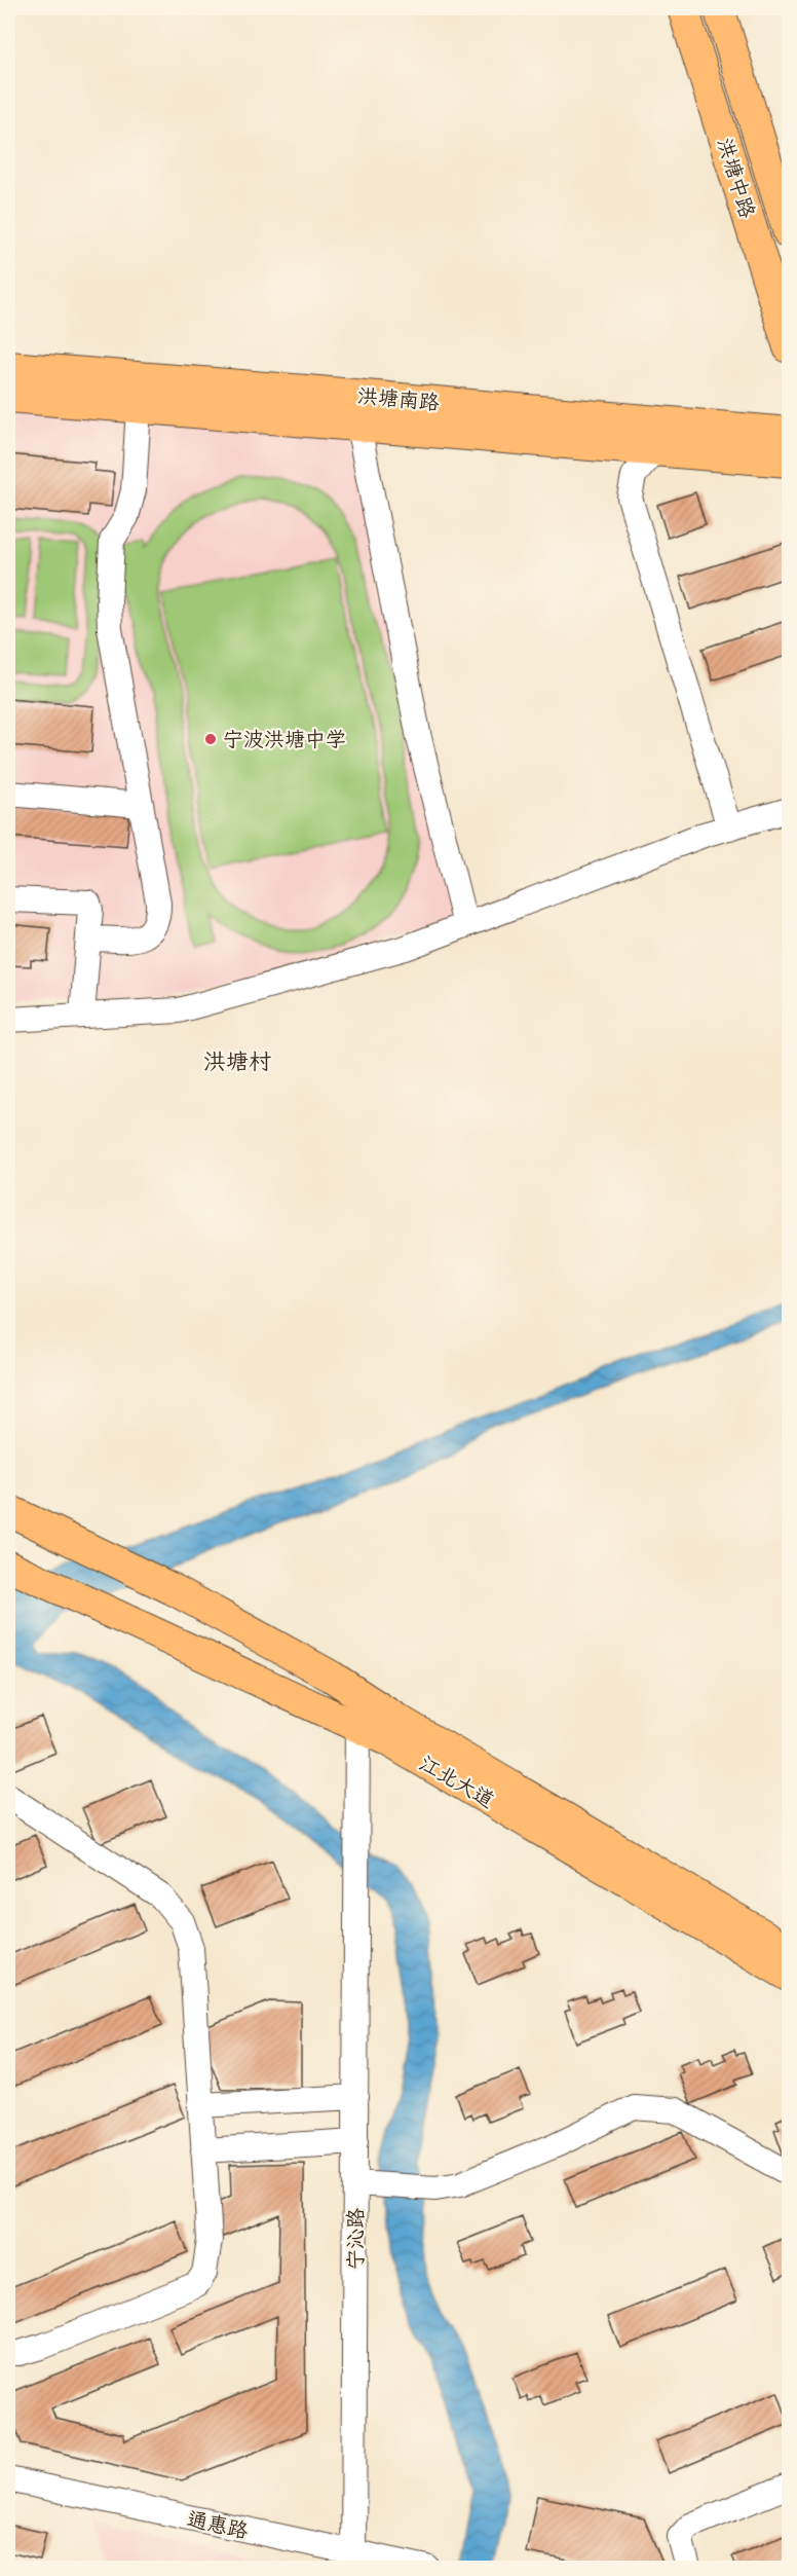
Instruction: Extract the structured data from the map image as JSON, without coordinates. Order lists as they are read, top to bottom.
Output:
{
  "streets": {
    "main road": ["洪塘中路", "洪塘南路", "江北大道"],
    "street": ["宁沁路", "通惠路"]
  },
  "crossings": [
    ["江北大道", "宁沁路"],
    ["宁沁路", "通惠路"]
  ],
  "districts": ["洪塘村"],
  "places": ["宁波洪塘中学"]
}
